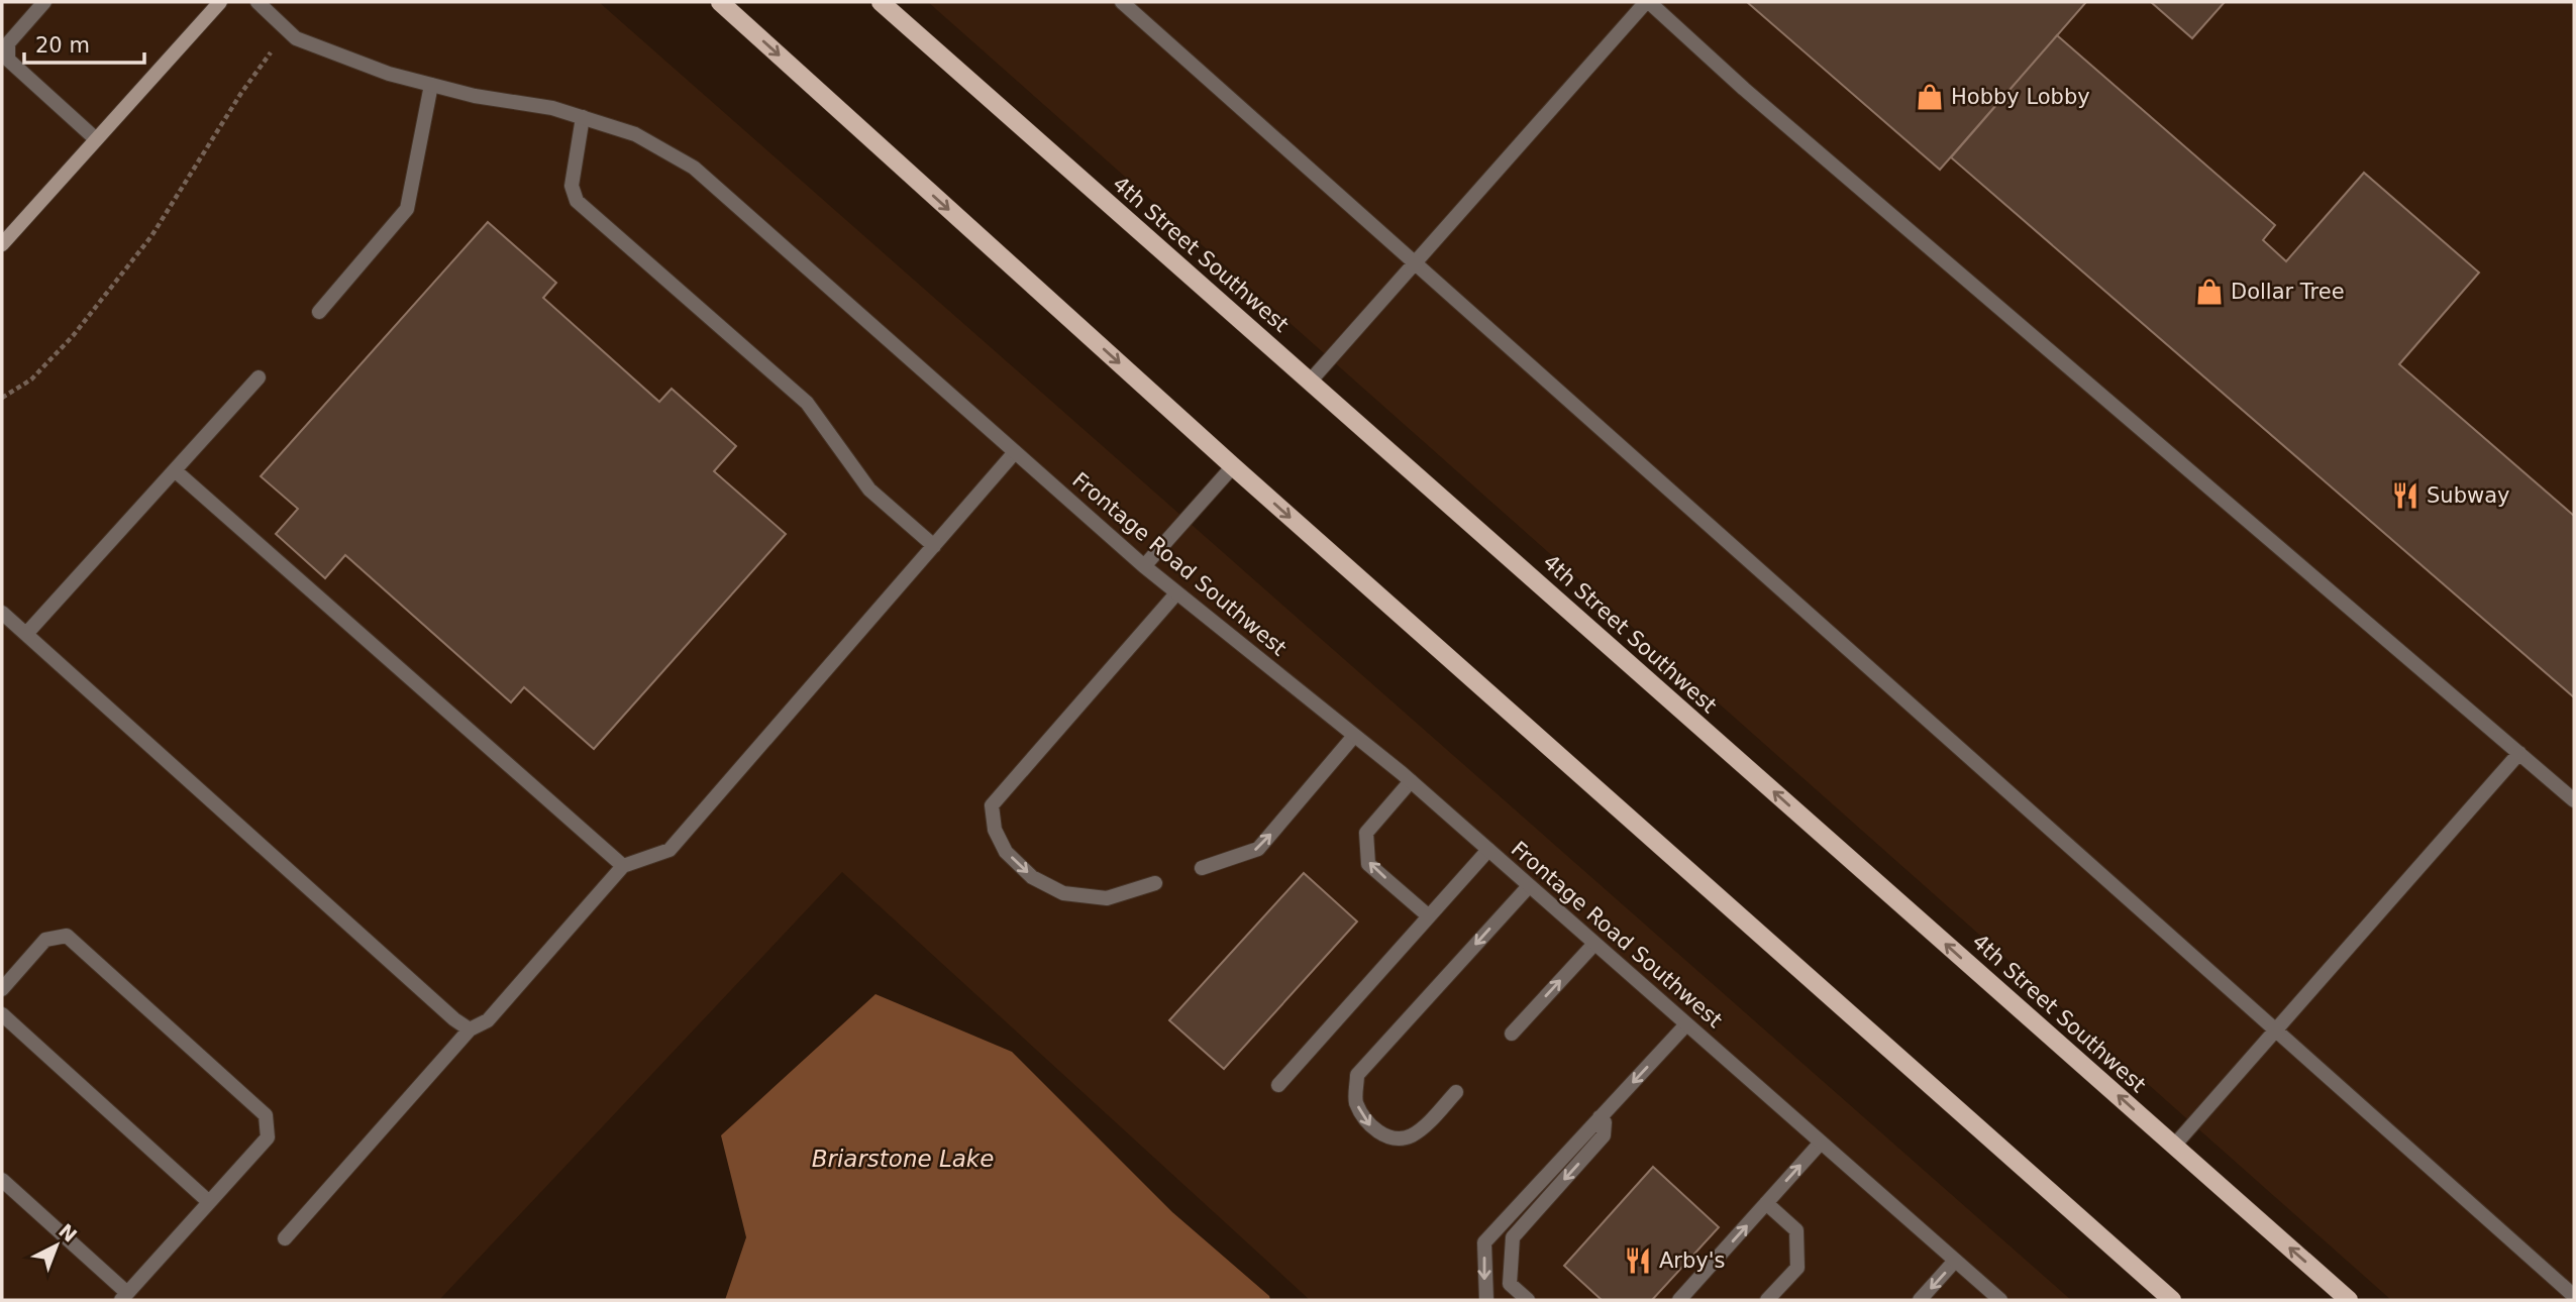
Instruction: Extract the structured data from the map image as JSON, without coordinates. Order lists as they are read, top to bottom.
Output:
{
  "streets": {
    "main road": ["4th Street Southwest"],
    "street": ["Frontage Road Southwest"]
  },
  "water": ["Briarstone Lake"],
  "places": {
    "shop": ["Hobby Lobby", "Dollar Tree"],
    "restaurant": ["Subway", "Arby's"]
  },
  "scale_bar": "20 m",
  "north": "top right"
}
